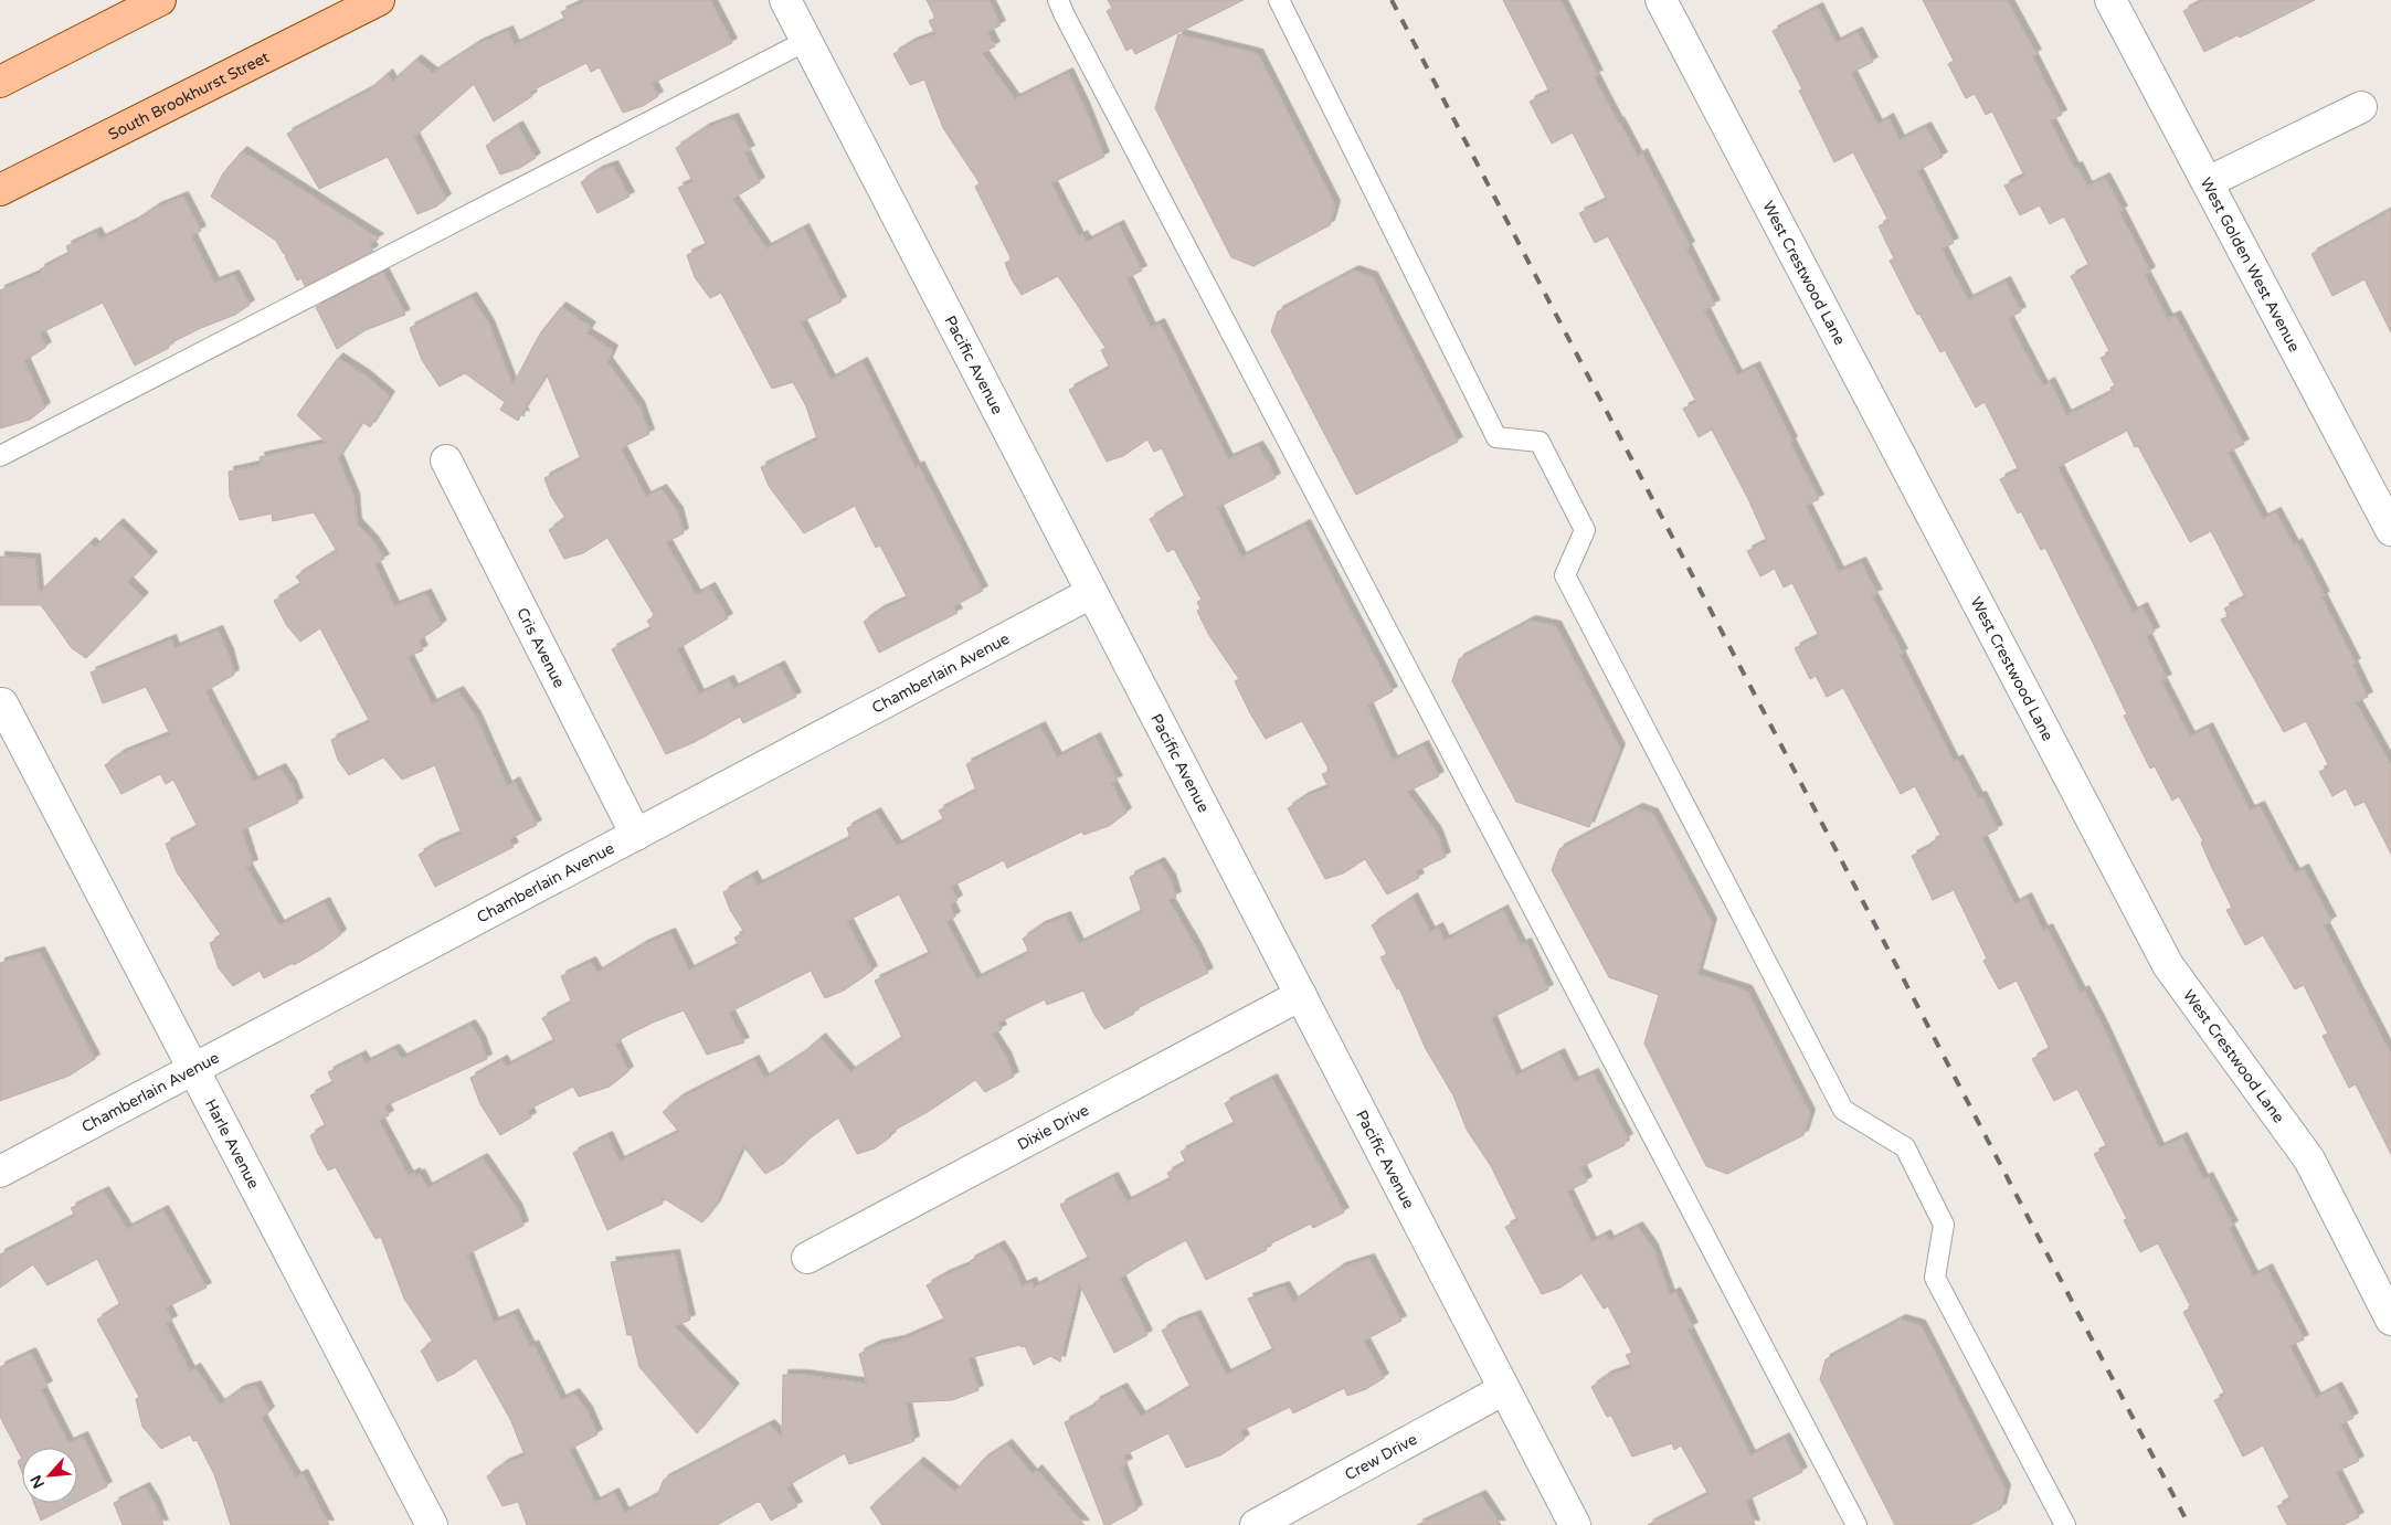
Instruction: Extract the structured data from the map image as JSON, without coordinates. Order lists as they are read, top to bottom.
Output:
{
  "streets": {
    "main road": ["South Brookhurst Street"],
    "street": [
      "West Golden West Avenue",
      "West Crestwood Lane",
      "Pacific Avenue",
      "Cris Avenue",
      "Chamberlain Avenue",
      "Dixie Drive",
      "Harle Avenue",
      "Crew Drive"
    ]
  },
  "crossings": [
    ["Pacific Avenue", "Chamberlain Avenue"],
    ["Pacific Avenue", "Dixie Drive"],
    ["Pacific Avenue", "Crew Drive"],
    ["Cris Avenue", "Chamberlain Avenue"],
    ["Chamberlain Avenue", "Harle Avenue"]
  ],
  "north": "bottom left"
}
